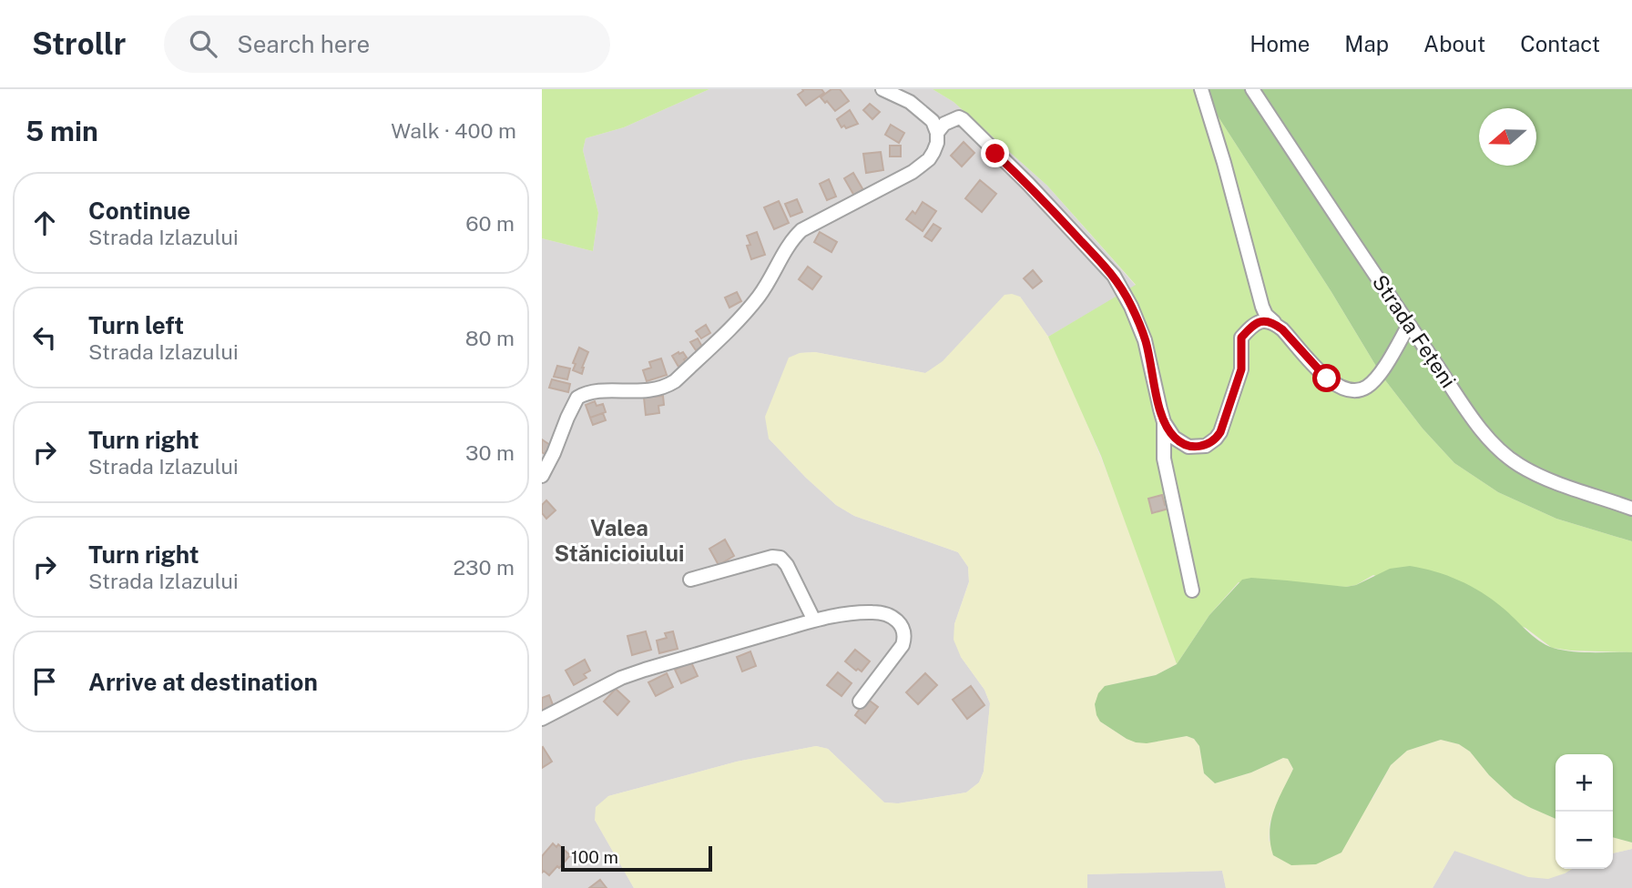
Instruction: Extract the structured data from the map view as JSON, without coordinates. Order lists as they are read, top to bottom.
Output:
{
  "streets": {
    "street": ["Strada Fețeni"]
  },
  "districts": ["Valea Stănicioiului"],
  "scale_bar": "100 m",
  "north": "left",
  "page": {
    "header": "Strollr",
    "search": "Search here",
    "nav": [
      "Home",
      "Map",
      "About",
      "Contact"
    ],
    "heading": ["5 min", "Walk · 400 m"],
    "list": [
      ["Continue", "Strada Izlazului", "60 m"],
      ["Turn left", "Strada Izlazului", "80 m"],
      ["Turn right", "Strada Izlazului", "30 m"],
      ["Turn right", "Strada Izlazului", "230 m"],
      "Arrive at destination"
    ],
    "map_buttons": ["+", "−"],
    "scale": "100 m"
  }
}
